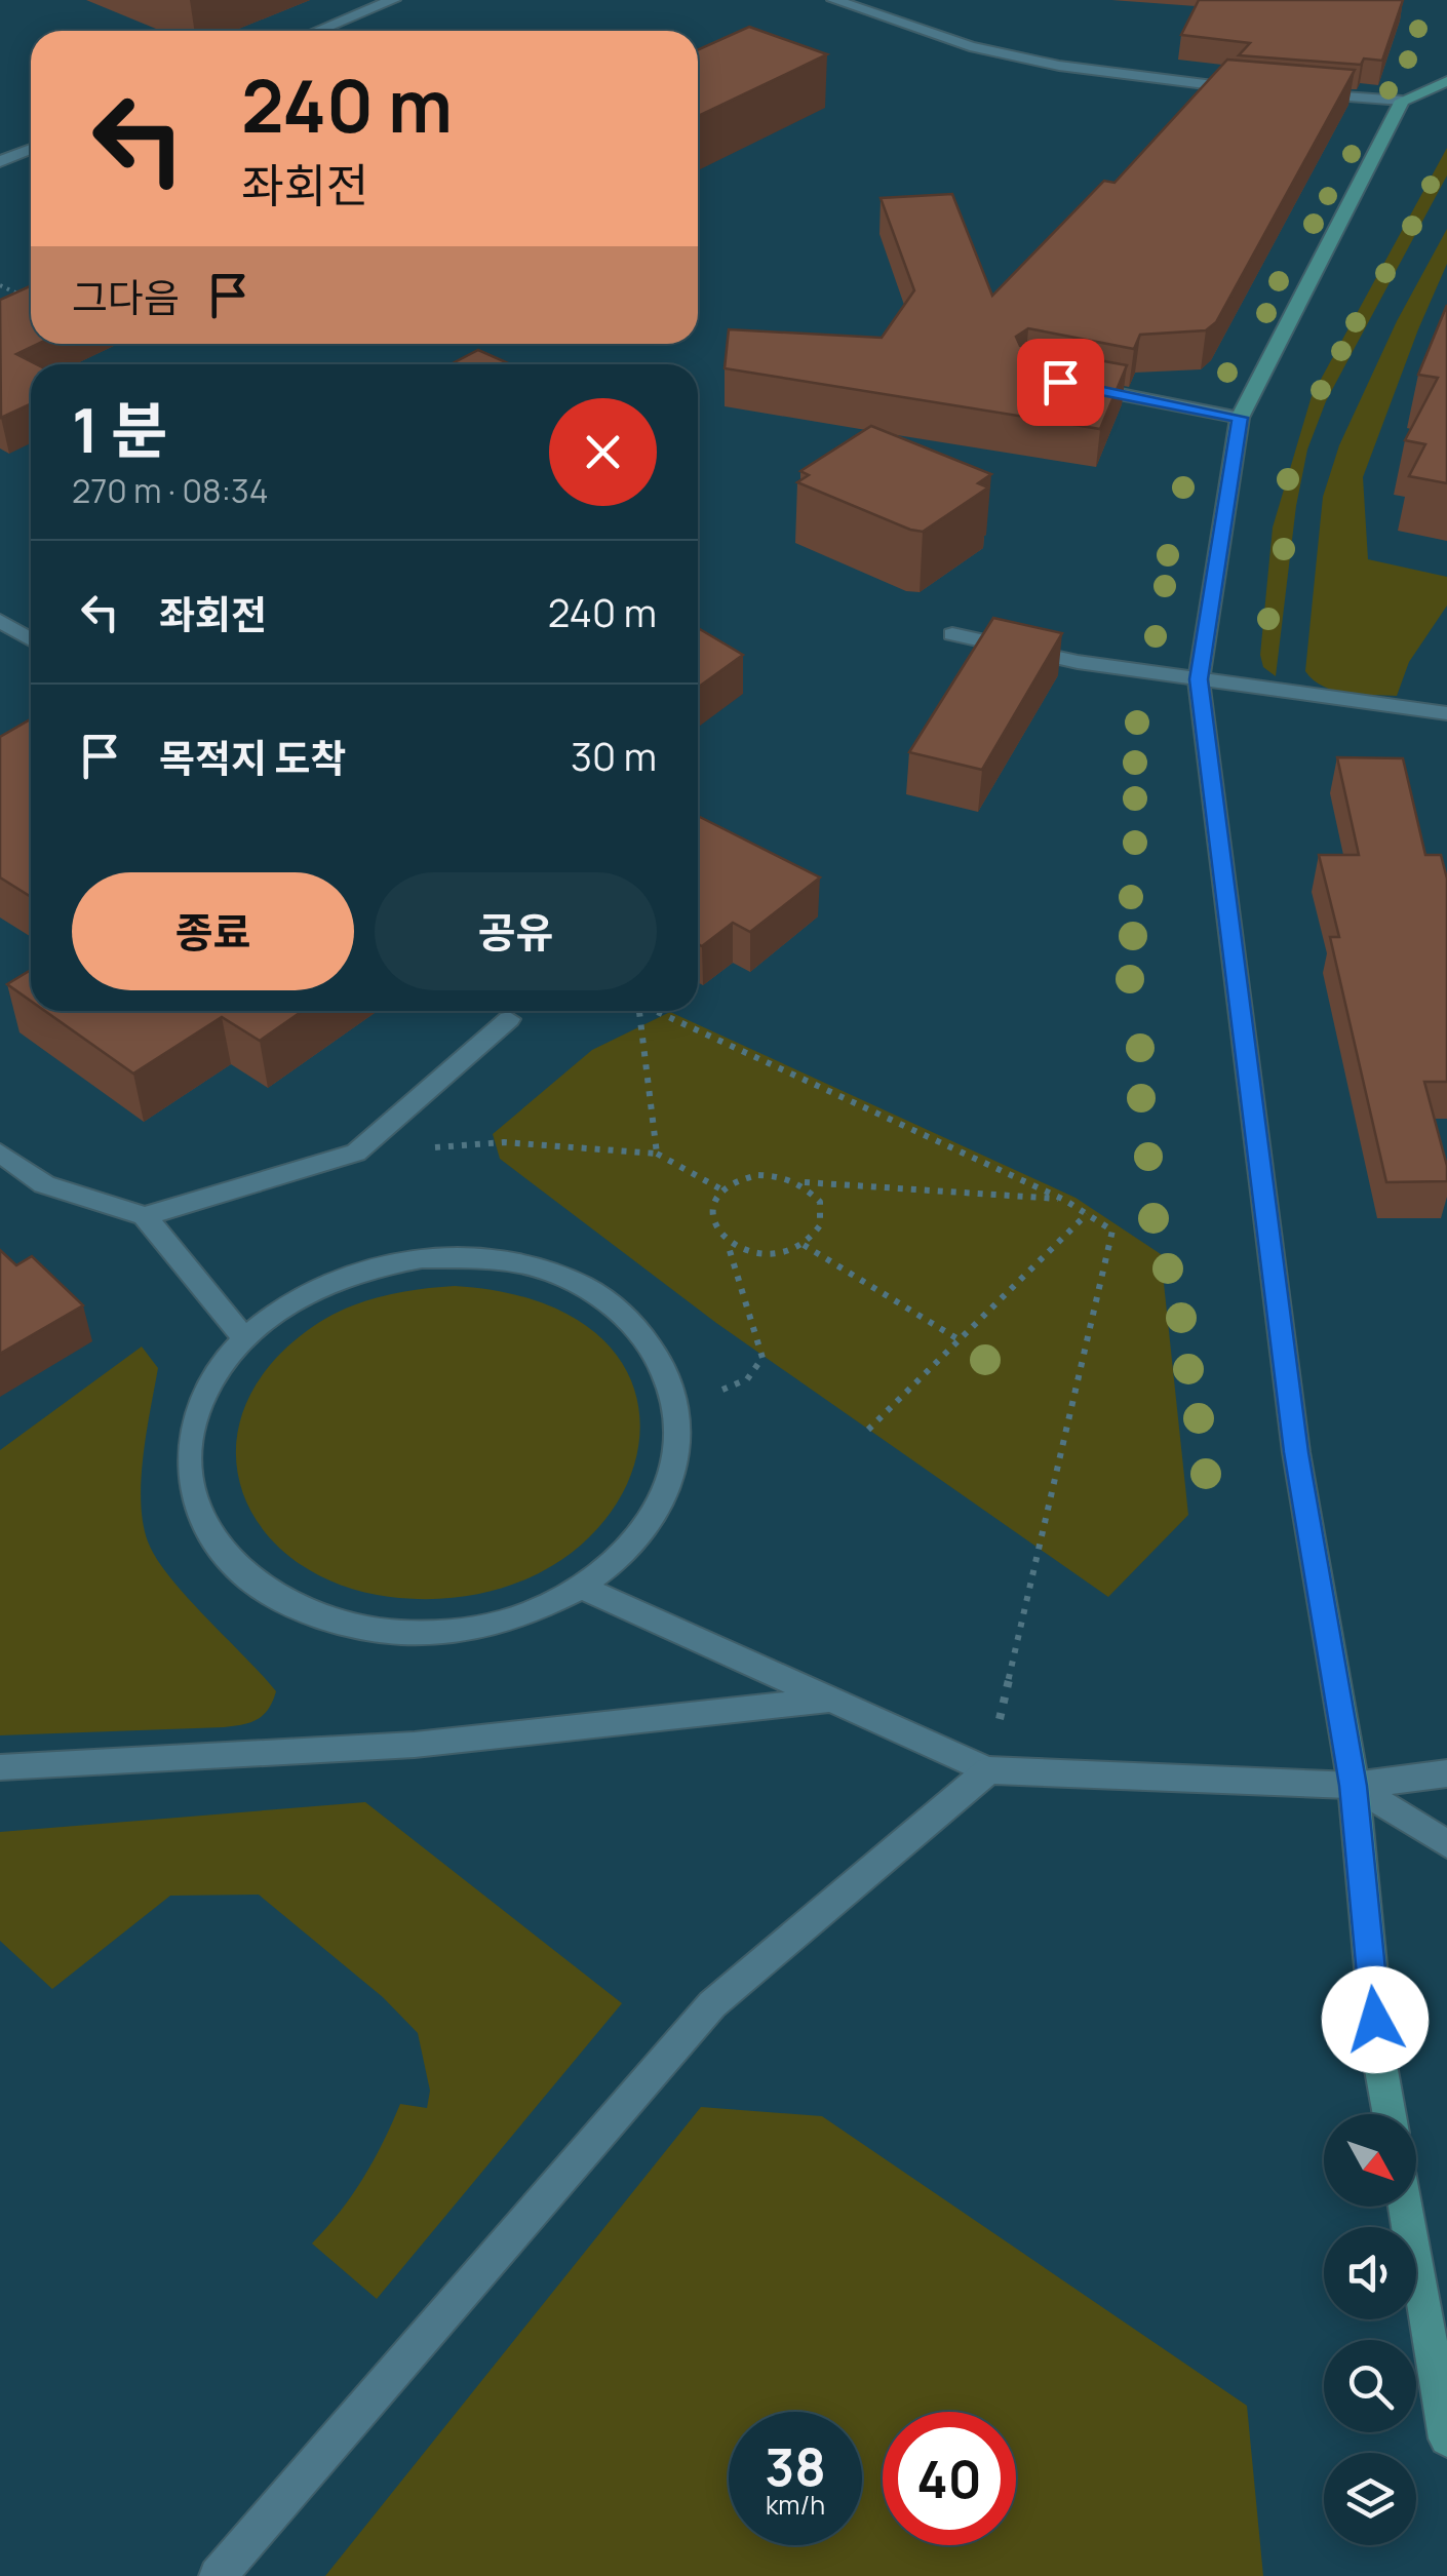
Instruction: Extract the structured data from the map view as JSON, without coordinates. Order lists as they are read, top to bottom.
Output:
{
  "north": "bottom right",
  "page": {
    "turn": ["240 m", "좌회전"],
    "then": "그다음",
    "heading": ["1 분", "270 m · 08:34"],
    "list": [
      {
        "name": "좌회전",
        "value": "240 m"
      },
      {
        "name": "목적지 도착",
        "value": "30 m"
      }
    ],
    "buttons": ["종료", "공유"],
    "speed": "38 km/h",
    "limit": "40"
  }
}
